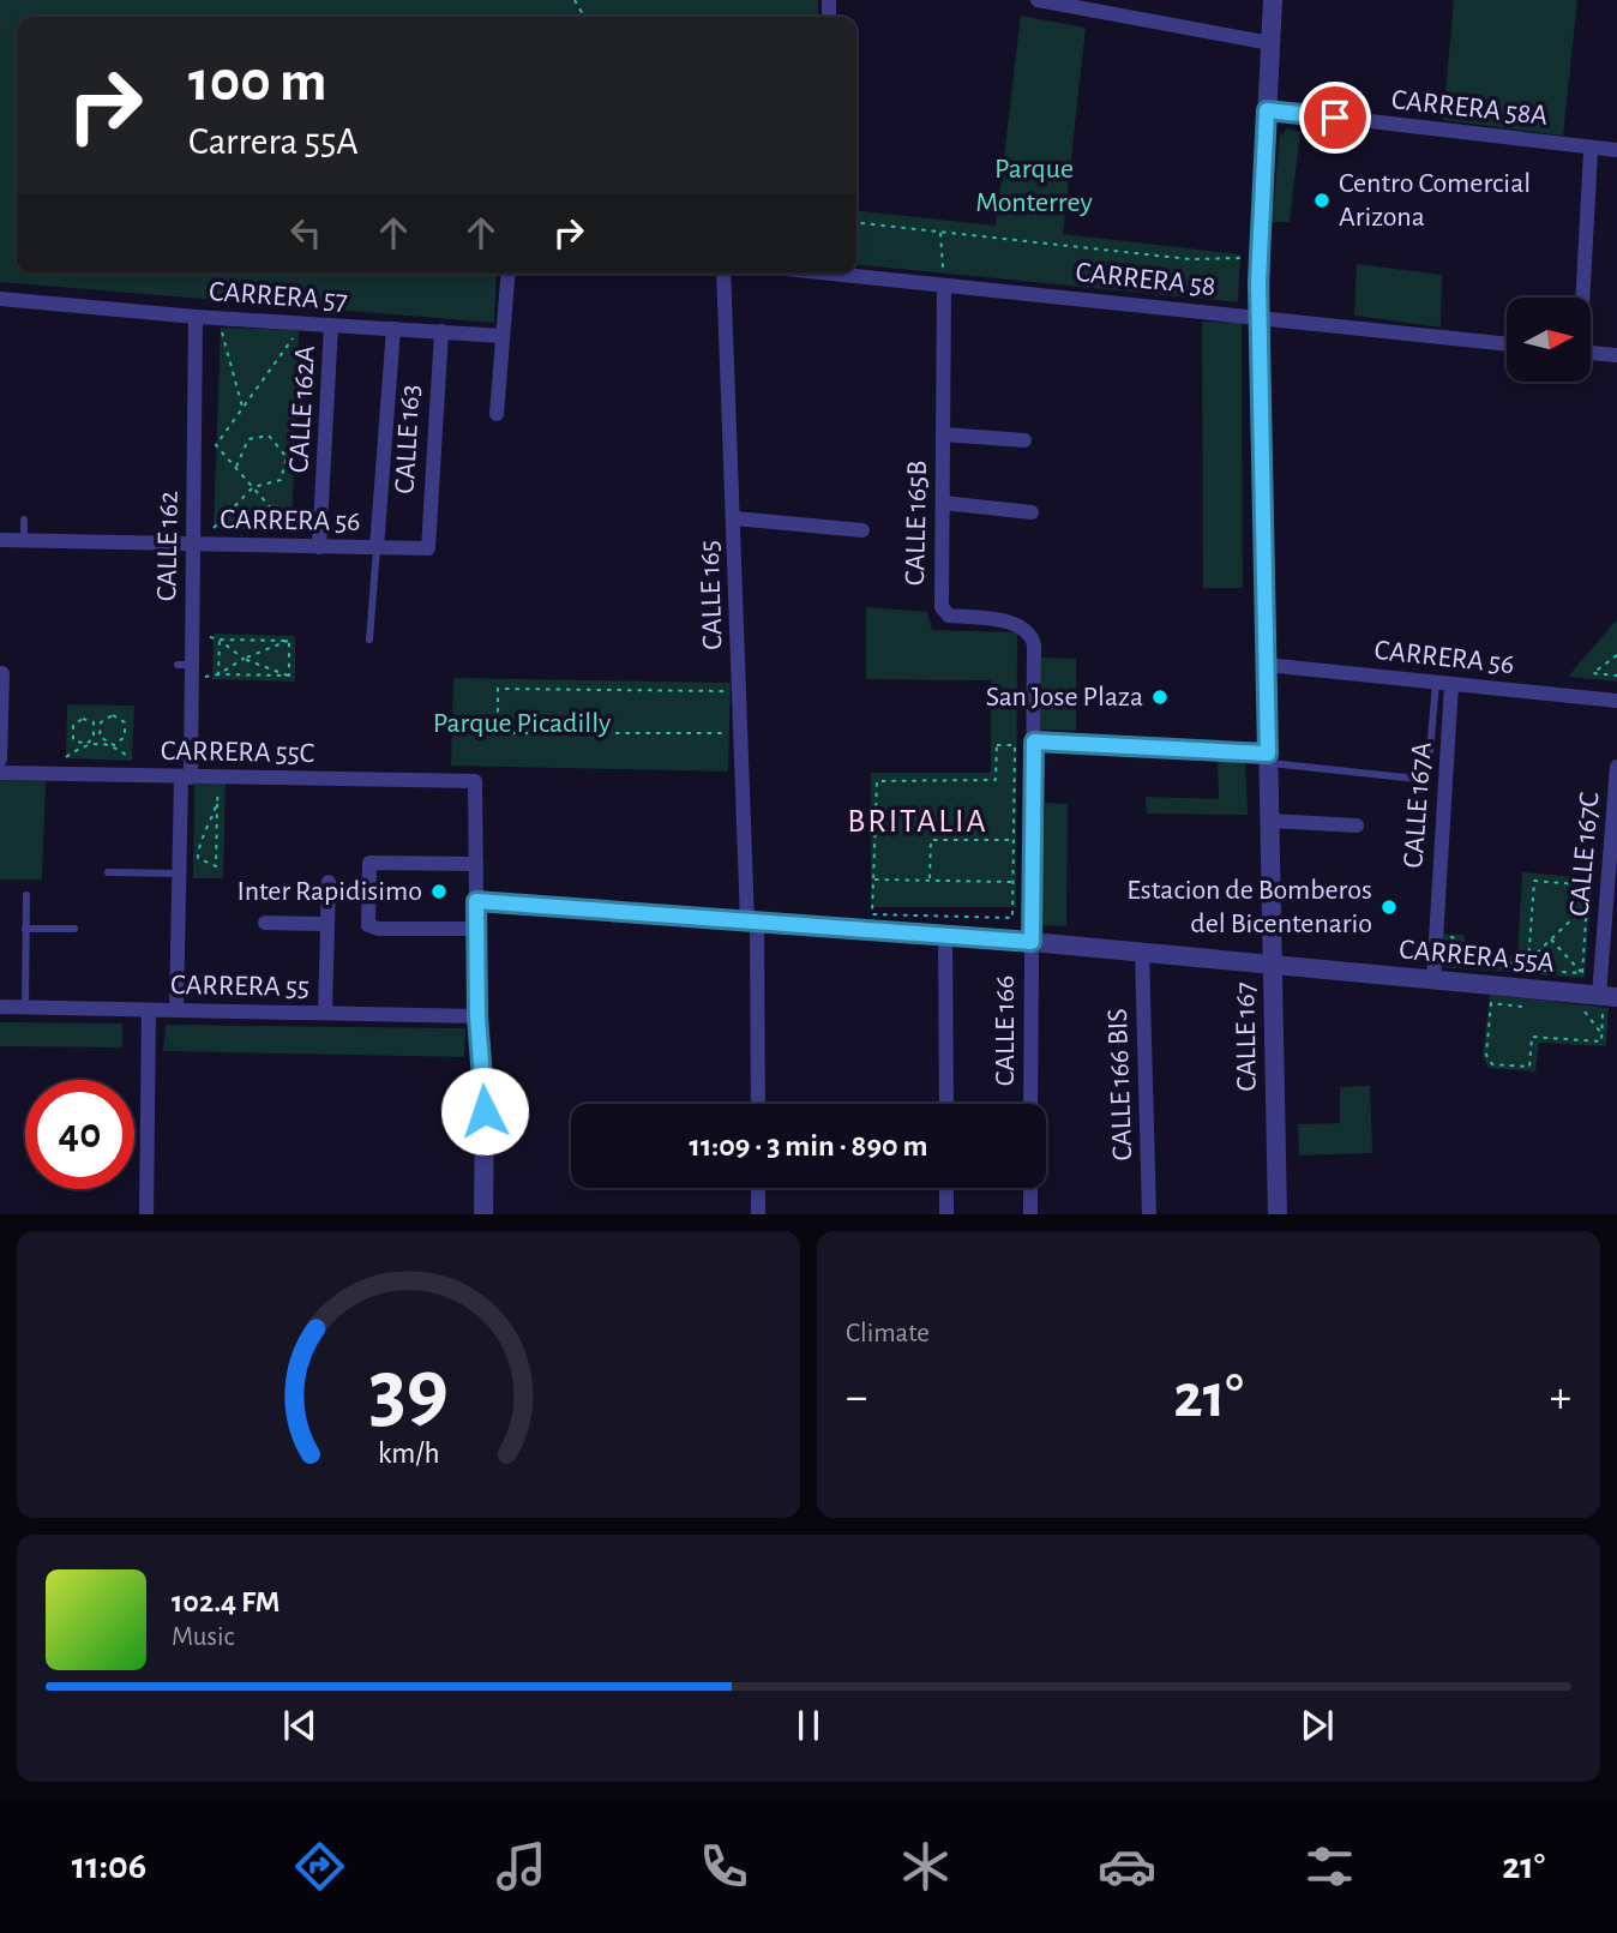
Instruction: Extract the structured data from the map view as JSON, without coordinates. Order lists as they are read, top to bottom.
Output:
{
  "streets": {
    "street": [
      "CARRERA 58A",
      "CARRERA 58",
      "CARRERA 57",
      "CALLE 162A",
      "CALLE 163",
      "CARRERA 56",
      "CALLE 165B",
      "CALLE 162",
      "CALLE 165",
      "CARRERA 55C",
      "CALLE 167A",
      "CALLE 167C",
      "CARRERA 55A",
      "CARRERA 55",
      "CALLE 166",
      "CALLE 167",
      "CALLE 166 BIS"
    ]
  },
  "crossings": [
    ["CARRERA 58A", "CALLE 167"],
    ["CARRERA 58", "CALLE 165B"],
    ["CARRERA 58", "CALLE 167"],
    ["CARRERA 57", "CALLE 162A"],
    ["CARRERA 57", "CALLE 163"],
    ["CARRERA 57", "CALLE 162"],
    ["CALLE 162A", "CARRERA 56"],
    ["CALLE 163", "CARRERA 56"],
    ["CARRERA 56", "CALLE 162"],
    ["CARRERA 56", "CALLE 167A"],
    ["CARRERA 56", "CALLE 167"],
    ["CALLE 165B", "CALLE 166"],
    ["CALLE 162", "CARRERA 55C"],
    ["CALLE 162", "CARRERA 55"],
    ["CALLE 165", "CARRERA 55A"],
    ["CALLE 167A", "CARRERA 55A"],
    ["CALLE 167C", "CARRERA 55A"],
    ["CARRERA 55A", "CALLE 166"],
    ["CARRERA 55A", "CALLE 167"],
    ["CARRERA 55A", "CALLE 166 BIS"]
  ],
  "districts": ["BRITALIA"],
  "parks": ["Parque Monterrey", "Parque Picadilly"],
  "places": [
    "Centro Comercial Arizona",
    "San Jose Plaza",
    "Inter Rapidisimo",
    "Estacion de Bomberos del Bicentenario"
  ],
  "north": "right",
  "page": {
    "turn": ["100 m", "Carrera 55A"],
    "limit": "40",
    "trip": "11:09 · 3 min · 890 m",
    "tile": "Climate",
    "heat": ["−", "21°", "+"],
    "song": ["102.4 FM", "Music"],
    "tabs": ["11:06", "21°"],
    "gauge": ["39", "km/h"]
  }
}
